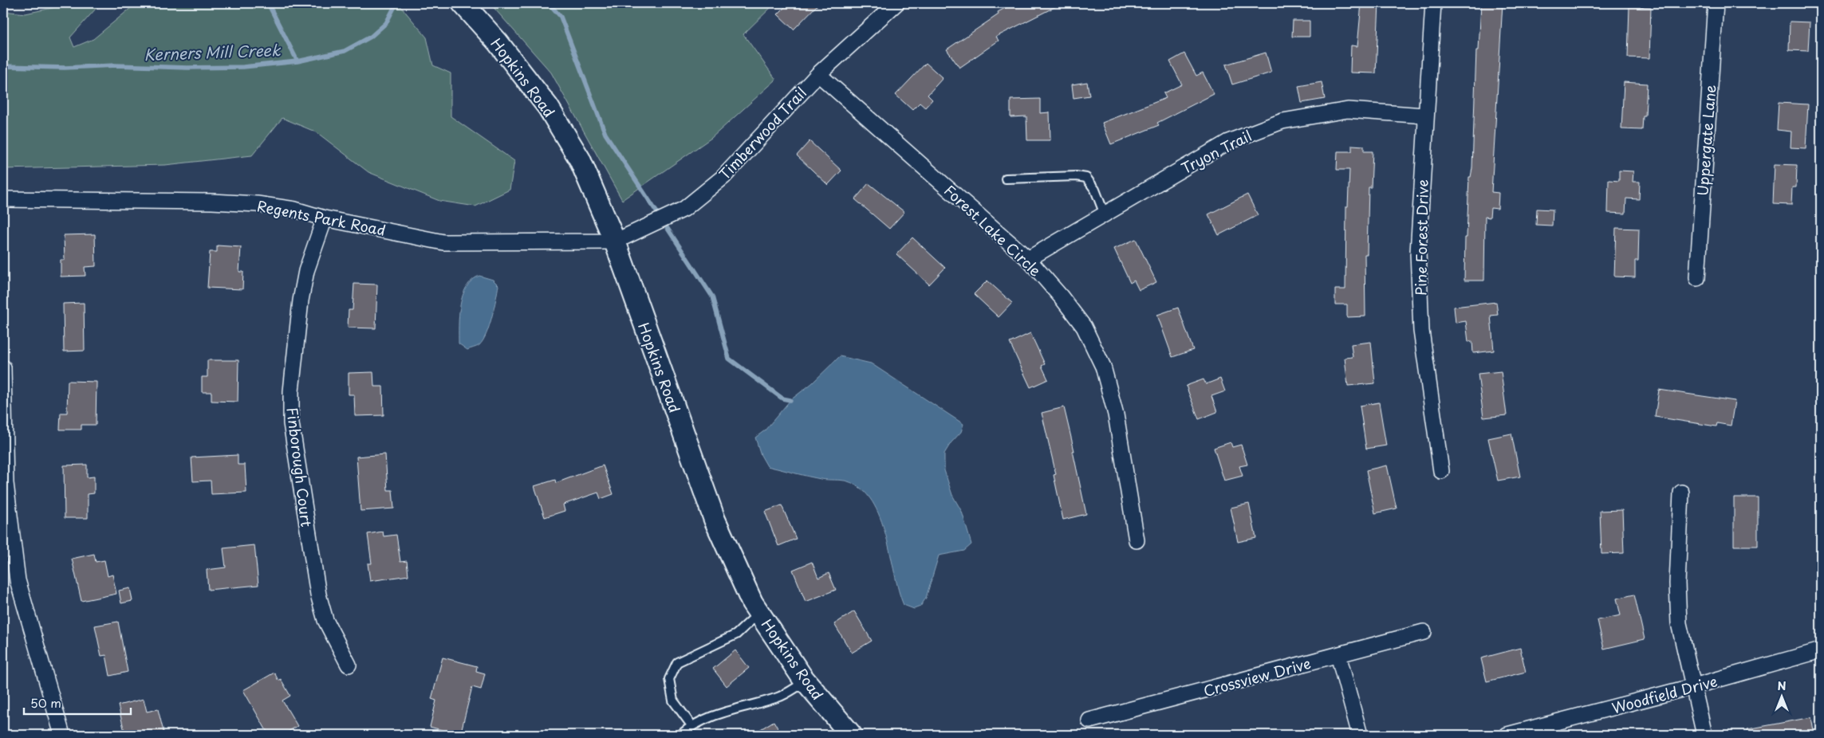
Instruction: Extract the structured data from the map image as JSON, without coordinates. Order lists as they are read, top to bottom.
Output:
{
  "streets": {
    "main road": ["Hopkins Road"],
    "street": [
      "Timberwood Trail",
      "Uppergate Lane",
      "Tryon Trail",
      "Regents Park Road",
      "Forest Lake Circle",
      "Pine Forest Drive",
      "Finborough Court",
      "Crossview Drive",
      "Woodfield Drive"
    ]
  },
  "crossings": [
    ["Hopkins Road", "Timberwood Trail"],
    ["Hopkins Road", "Regents Park Road"],
    ["Timberwood Trail", "Regents Park Road"],
    ["Timberwood Trail", "Forest Lake Circle"],
    ["Tryon Trail", "Forest Lake Circle"],
    ["Tryon Trail", "Pine Forest Drive"],
    ["Regents Park Road", "Finborough Court"]
  ],
  "water": ["Kerners Mill Creek"],
  "scale_bar": "50 m",
  "north": "top"
}
